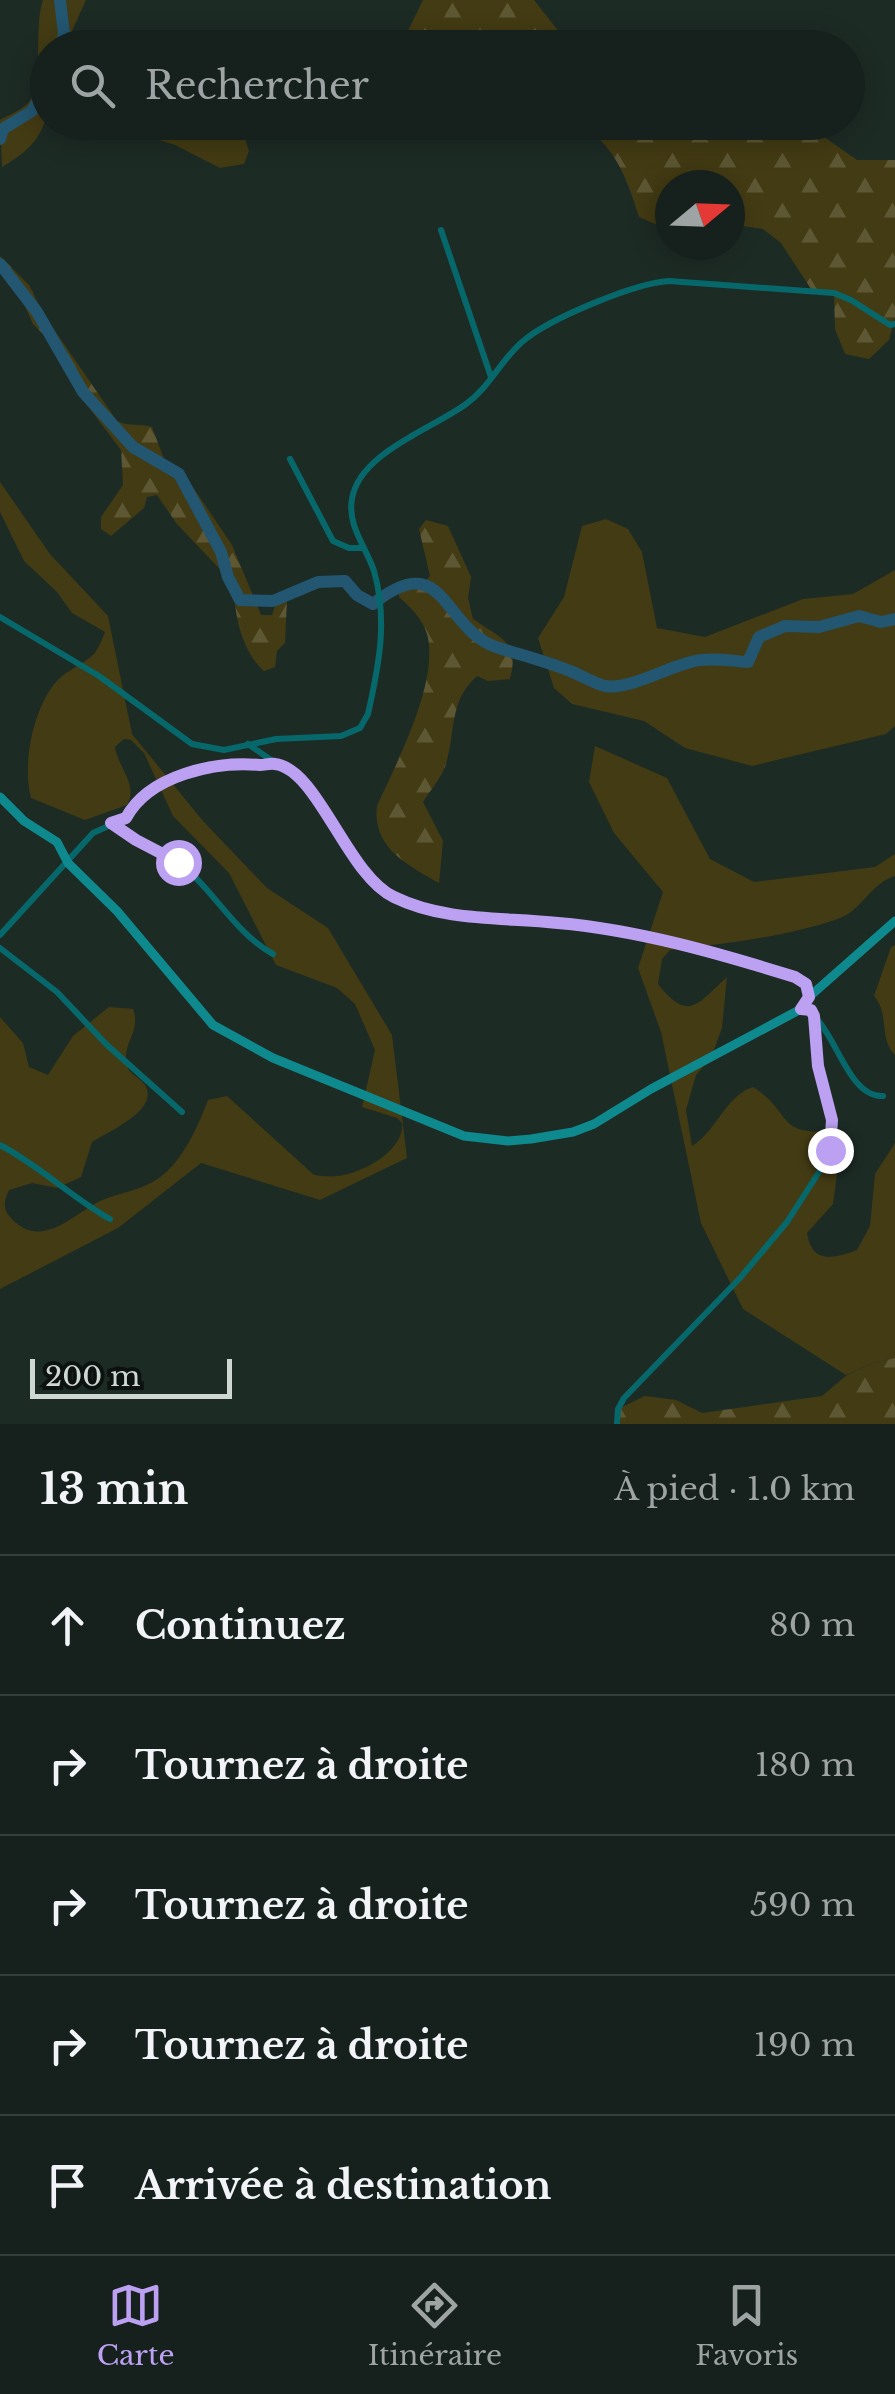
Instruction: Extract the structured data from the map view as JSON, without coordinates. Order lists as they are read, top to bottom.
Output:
{
  "scale_bar": "200 m",
  "north": "right",
  "page": {
    "search": "Rechercher",
    "scale": "200 m",
    "heading": ["13 min", "À pied · 1.0 km"],
    "list": [
      ["Continuez", "80 m"],
      ["Tournez à droite", "180 m"],
      ["Tournez à droite", "590 m"],
      ["Tournez à droite", "190 m"],
      "Arrivée à destination"
    ],
    "nav": ["Carte", "Itinéraire", "Favoris"]
  }
}
